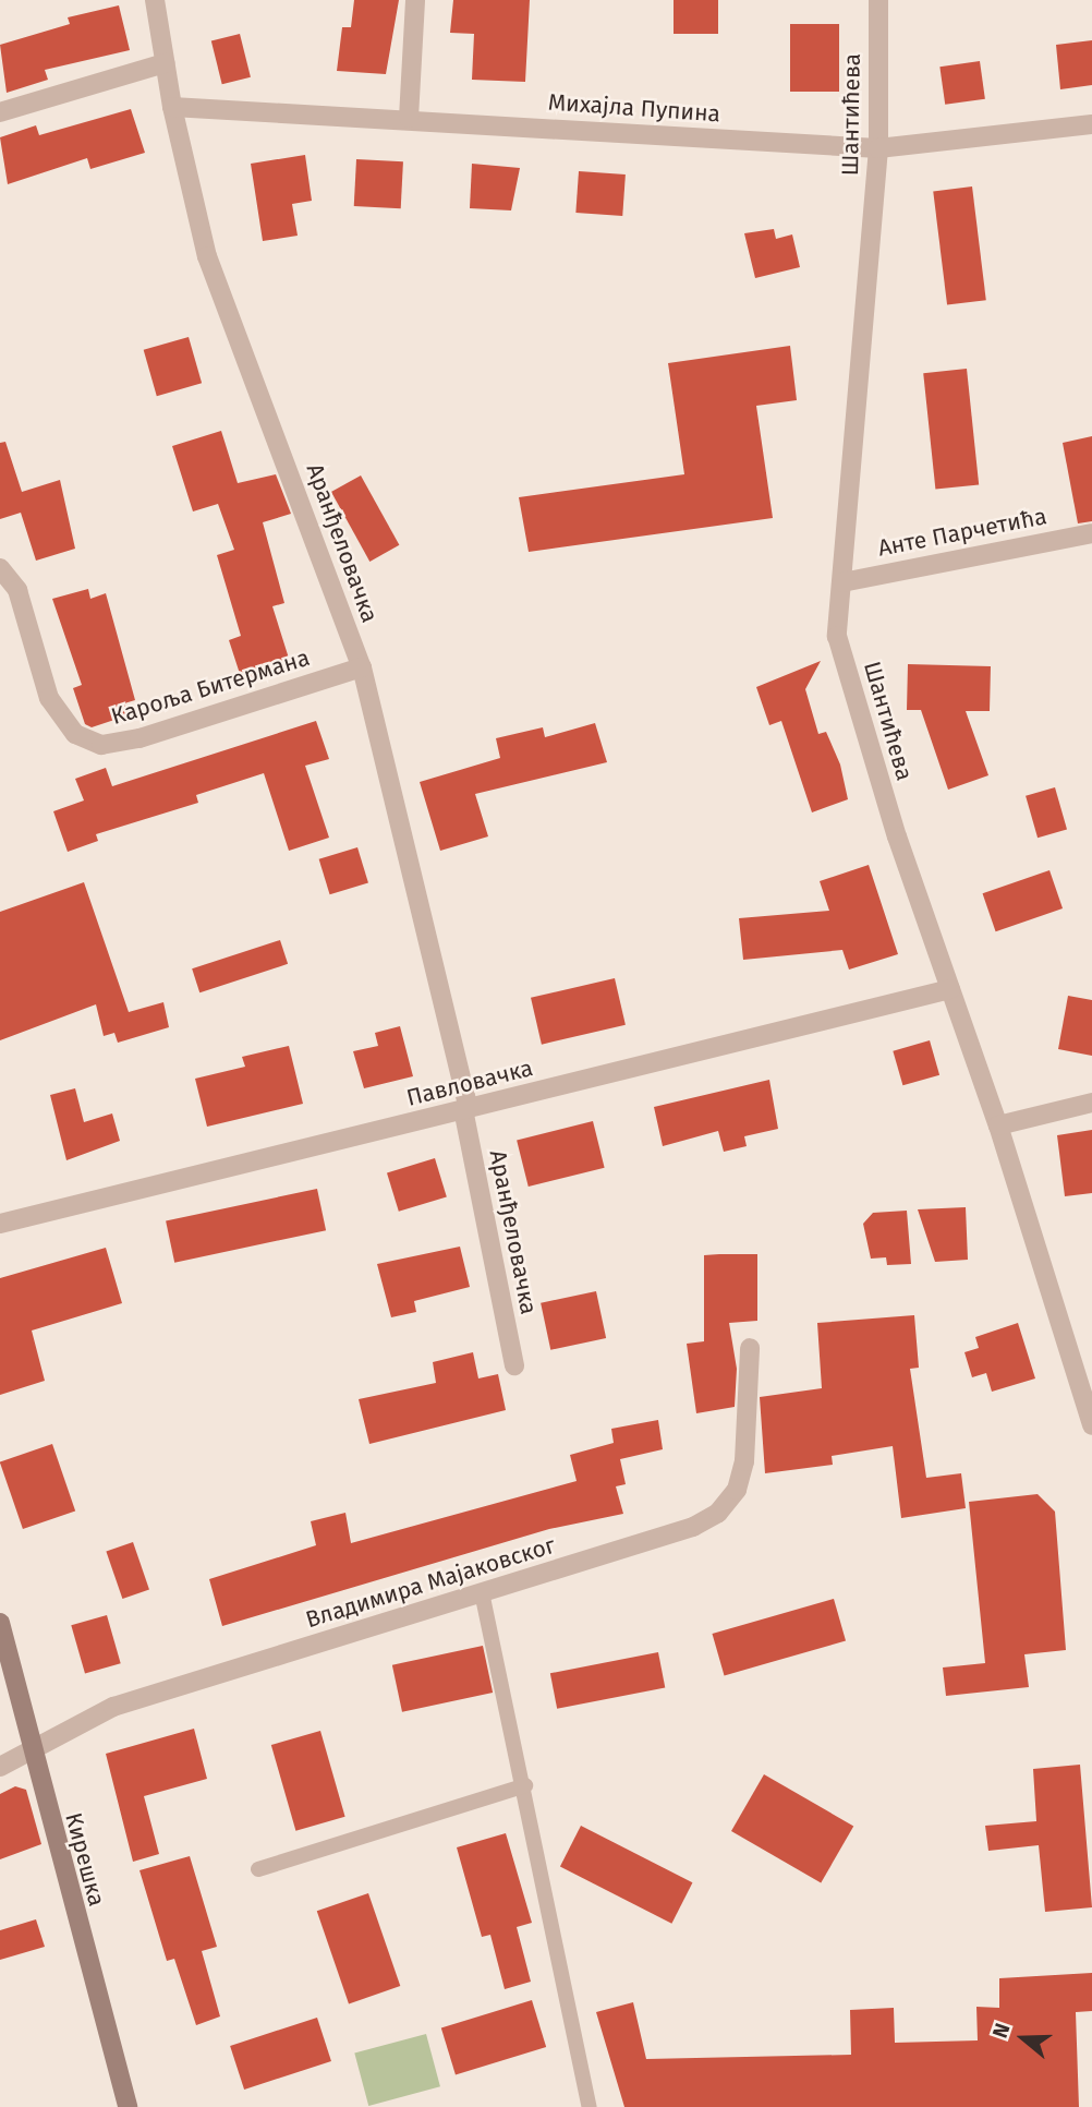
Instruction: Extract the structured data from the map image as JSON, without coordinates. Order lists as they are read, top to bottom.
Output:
{
  "streets": {
    "street": [
      "Михајла Пупина",
      "Шантићева",
      "Анте Парчетића",
      "Аранђеловачка",
      "Кароља Битермана",
      "Павловачка",
      "Владимира Мајаковског",
      "Кирешка"
    ]
  },
  "crossings": [
    ["Михајла Пупина", "Шантићева"],
    ["Михајла Пупина", "Аранђеловачка"],
    ["Шантићева", "Анте Парчетића"],
    ["Шантићева", "Павловачка"],
    ["Аранђеловачка", "Кароља Битермана"],
    ["Аранђеловачка", "Павловачка"],
    ["Владимира Мајаковског", "Кирешка"]
  ],
  "north": "left"
}
